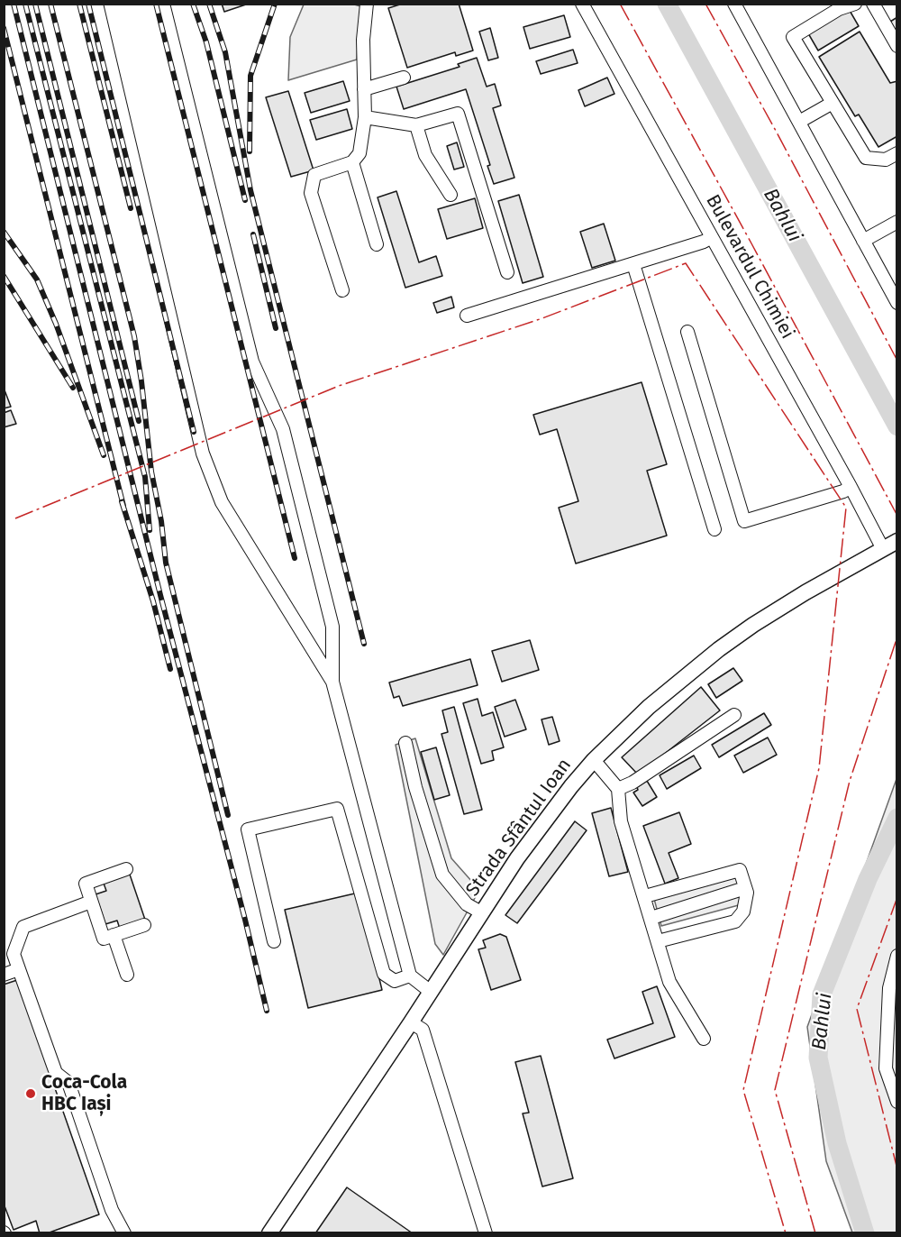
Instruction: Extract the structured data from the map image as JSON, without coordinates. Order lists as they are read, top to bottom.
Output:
{
  "streets": {
    "main road": ["Strada Sfântul Ioan"],
    "street": ["Bulevardul Chimiei"]
  },
  "crossings": [
    ["Bulevardul Chimiei", "Strada Sfântul Ioan"]
  ],
  "water": ["Bahlui"],
  "places": ["Coca-Cola HBC Iași"]
}
